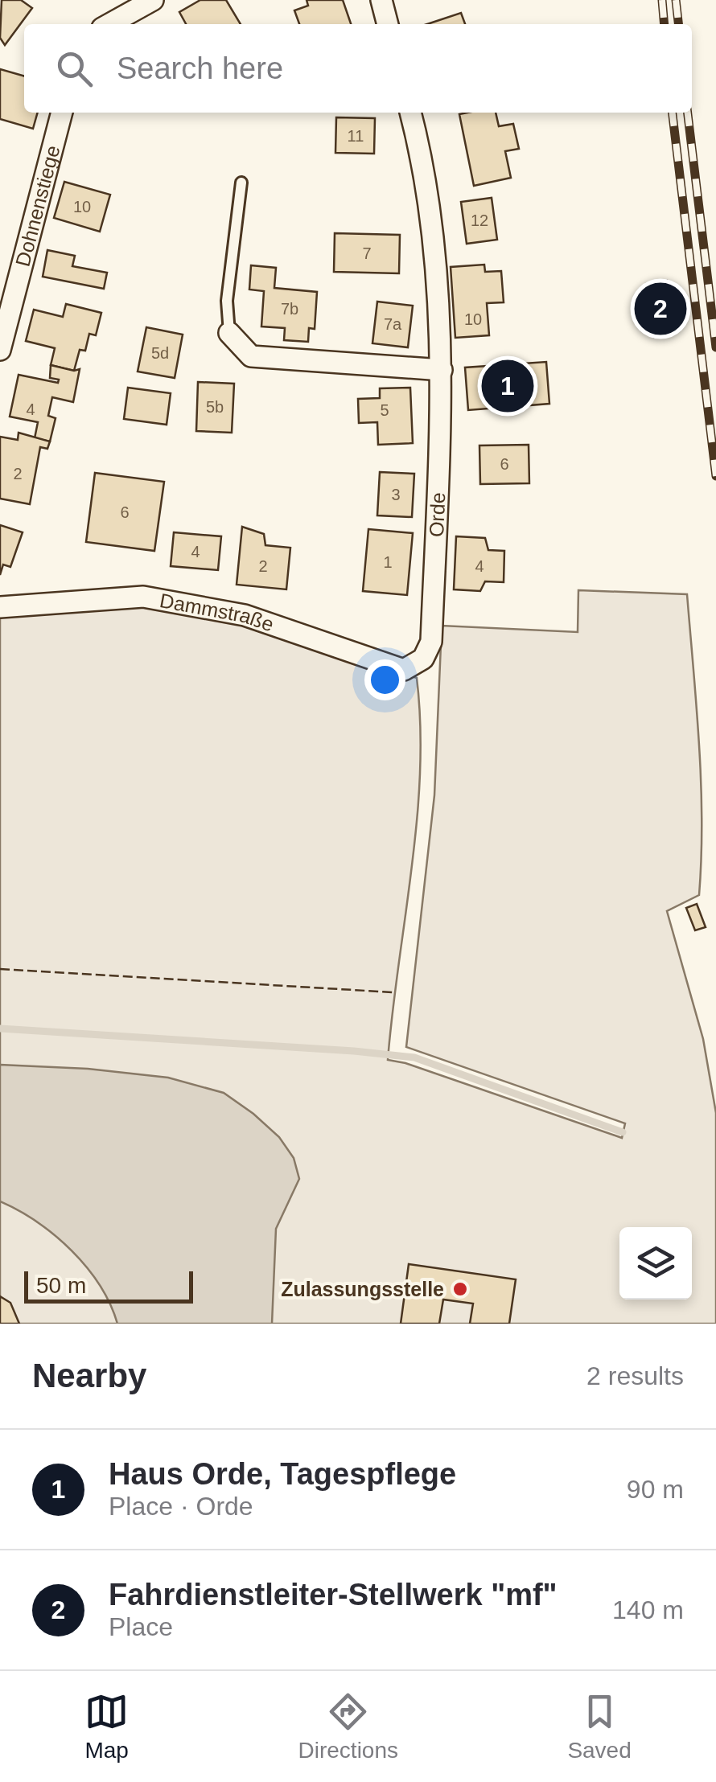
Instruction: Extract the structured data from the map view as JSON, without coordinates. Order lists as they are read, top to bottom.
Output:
{
  "streets": {
    "street": ["Dohnenstiege", "Orde", "Dammstraße"]
  },
  "crossings": [
    ["Orde", "Dammstraße"]
  ],
  "places": ["Zulassungsstelle"],
  "house_numbers": [
    "11",
    "10",
    "12",
    "7",
    "7b",
    "10",
    "7a",
    "5d",
    "5b",
    "4",
    "5",
    "6",
    "2",
    "3",
    "6",
    "4",
    "1",
    "2",
    "4"
  ],
  "scale_bar": "50 m",
  "page": {
    "search": "Search here",
    "pins": ["2", "1"],
    "scale": "50 m",
    "heading": ["Nearby", "2 results"],
    "list": [
      {
        "mark": "1",
        "name": "Haus Orde, Tagespflege",
        "note": "Place · Orde",
        "value": "90 m"
      },
      {
        "mark": "2",
        "name": "Fahrdienstleiter-Stellwerk \"mf\"",
        "note": "Place",
        "value": "140 m"
      }
    ],
    "nav": ["Map", "Directions", "Saved"]
  }
}
